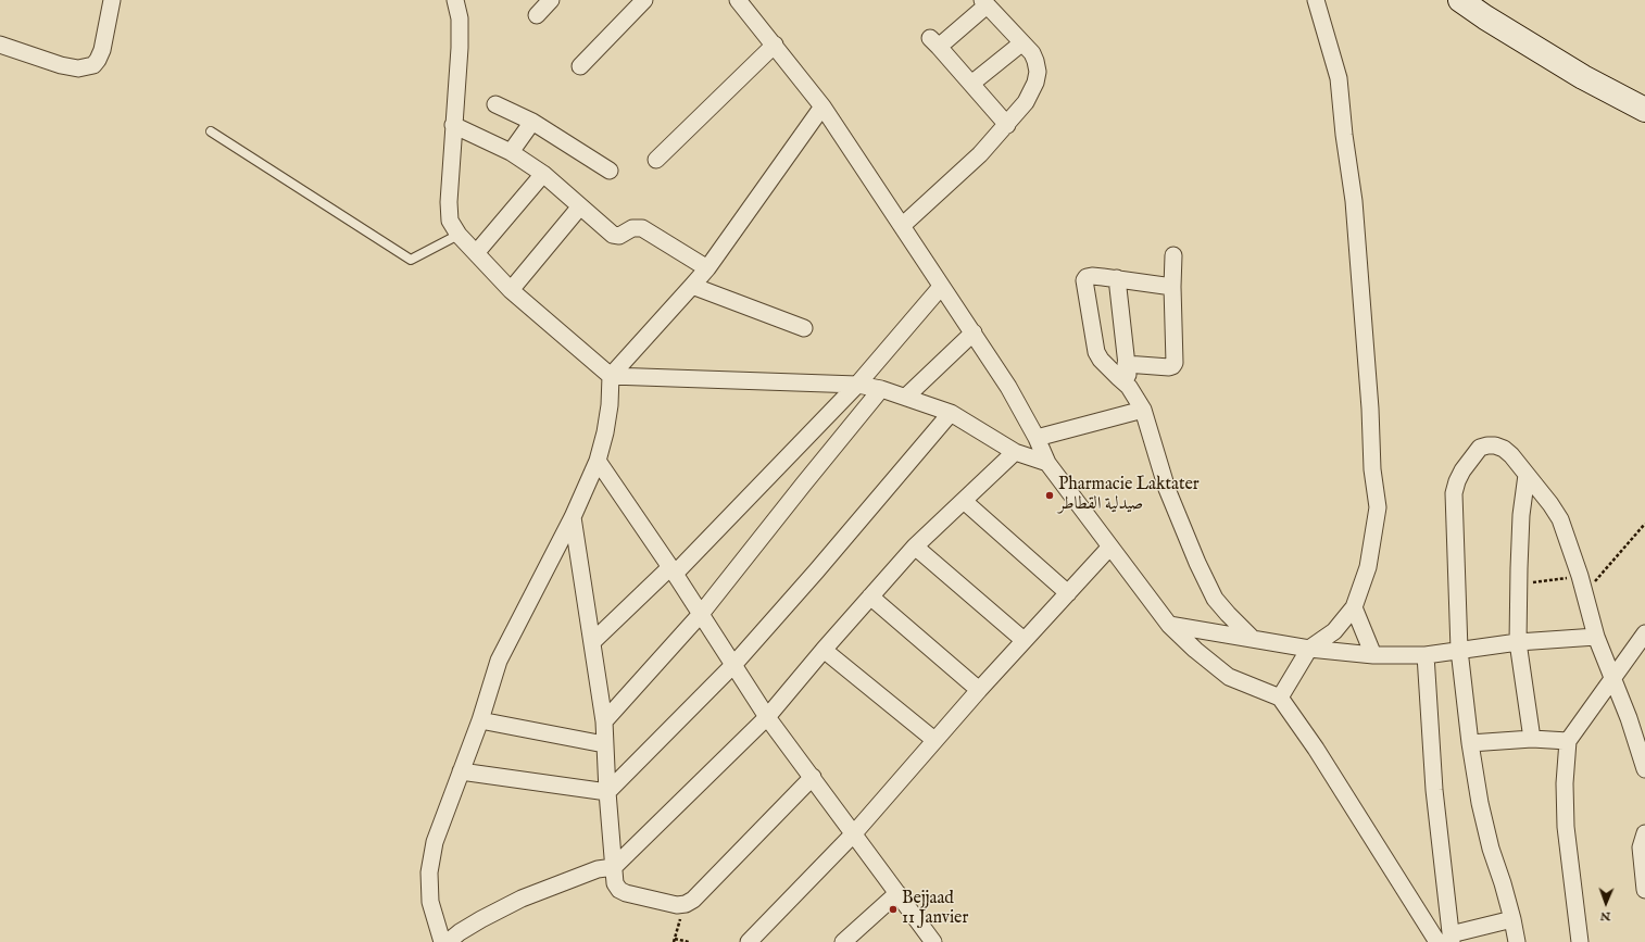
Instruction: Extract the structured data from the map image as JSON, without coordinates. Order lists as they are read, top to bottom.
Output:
{
  "places": ["Pharmacie Laktater صيدلية القطاطر", "Bejjaad 11 Janvier"],
  "north": "bottom"
}
